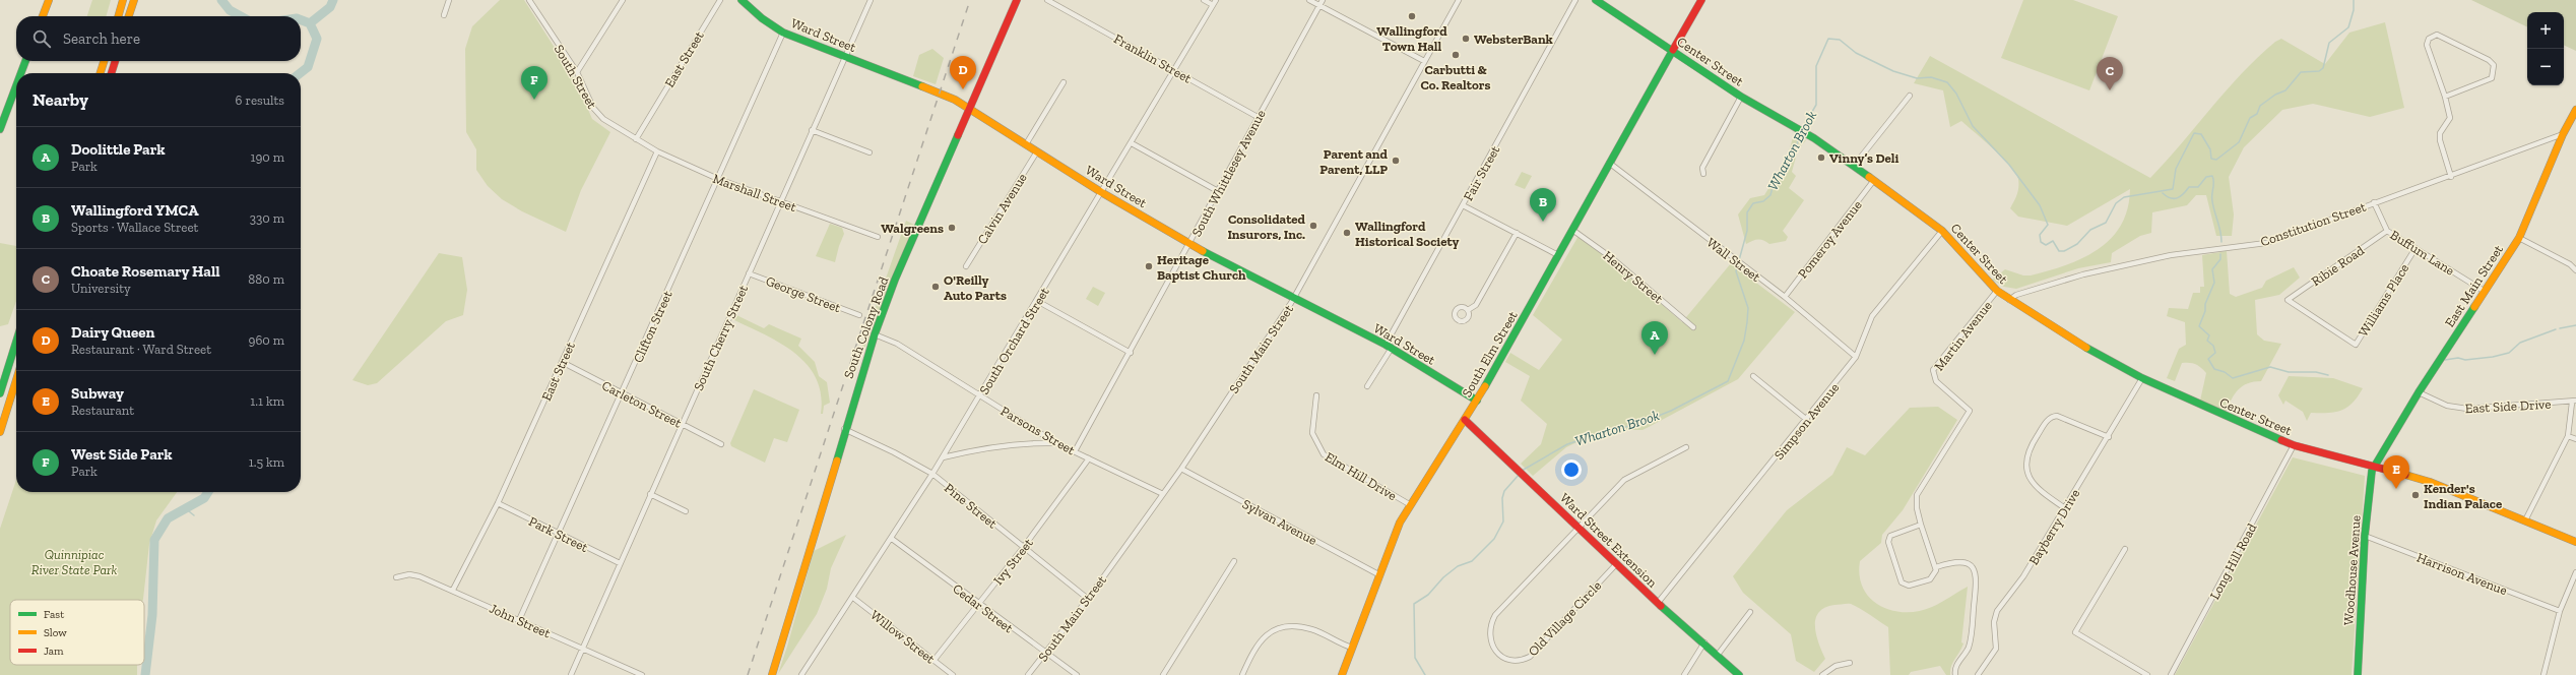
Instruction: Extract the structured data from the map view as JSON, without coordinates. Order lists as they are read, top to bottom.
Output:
{
  "streets": {
    "main road": [
      "Ward Street",
      "Center Street",
      "East Main Street",
      "South Colony Road",
      "South Elm Street",
      "Ward Street Extension",
      "Woodhouse Avenue"
    ],
    "street": [
      "Franklin Street",
      "East Street",
      "South Street",
      "South Whittlesey Avenue",
      "Fair Street",
      "Marshall Street",
      "Calvin Avenue",
      "Constitution Street",
      "Pomeroy Avenue",
      "Buffum Lane",
      "Wall Street",
      "Ribie Road",
      "Henry Street",
      "George Street",
      "Williams Place",
      "Clifton Street",
      "Martin Avenue",
      "South Cherry Street",
      "South Orchard Street",
      "South Main Street",
      "Carleton Street",
      "East Side Drive",
      "Simpson Avenue",
      "Parsons Street",
      "Elm Hill Drive",
      "Pine Street",
      "Sylvan Avenue",
      "Bayberry Drive",
      "Park Street",
      "Ivy Street",
      "Long Hill Road",
      "Harrison Avenue",
      "Cedar Street",
      "Old Village Circle",
      "John Street",
      "Willow Street"
    ]
  },
  "crossings": [
    ["Ward Street", "South Whittlesey Avenue"],
    ["Ward Street", "Fair Street"],
    ["Ward Street", "Calvin Avenue"],
    ["Ward Street", "Clifton Street"],
    ["Ward Street", "South Colony Road"],
    ["Ward Street", "South Cherry Street"],
    ["Ward Street", "South Orchard Street"],
    ["Ward Street", "South Main Street"],
    ["Ward Street", "South Elm Street"],
    ["Franklin Street", "South Whittlesey Avenue"],
    ["Franklin Street", "South Orchard Street"],
    ["East Street", "South Street"],
    ["East Street", "Marshall Street"],
    ["East Street", "Carleton Street"],
    ["East Street", "Park Street"],
    ["East Street", "John Street"],
    ["Center Street", "Constitution Street"],
    ["Center Street", "Pomeroy Avenue"],
    ["Center Street", "East Main Street"],
    ["Center Street", "Martin Avenue"],
    ["Center Street", "South Elm Street"],
    ["Center Street", "Simpson Avenue"],
    ["Center Street", "Bayberry Drive"],
    ["Center Street", "Long Hill Road"],
    ["Center Street", "Woodhouse Avenue"],
    ["South Street", "Marshall Street"],
    ["South Whittlesey Avenue", "Parsons Street"],
    ["Marshall Street", "Clifton Street"],
    ["Marshall Street", "South Cherry Street"],
    ["Constitution Street", "Buffum Lane"],
    ["Constitution Street", "East Main Street"],
    ["Pomeroy Avenue", "Wall Street"],
    ["Buffum Lane", "Ribie Road"],
    ["Buffum Lane", "East Main Street"],
    ["Buffum Lane", "Williams Place"],
    ["Wall Street", "South Elm Street"],
    ["Wall Street", "Simpson Avenue"],
    ["Ribie Road", "Williams Place"],
    ["Henry Street", "South Elm Street"],
    ["East Main Street", "East Side Drive"],
    ["East Main Street", "Woodhouse Avenue"],
    ["George Street", "South Cherry Street"],
    ["Clifton Street", "Carleton Street"],
    ["Clifton Street", "Park Street"],
    ["Clifton Street", "John Street"],
    ["South Colony Road", "Parsons Street"],
    ["South Colony Road", "Pine Street"],
    ["South Cherry Street", "Carleton Street"],
    ["South Cherry Street", "Park Street"],
    ["South Cherry Street", "John Street"],
    ["South Orchard Street", "Parsons Street"],
    ["South Orchard Street", "Pine Street"],
    ["South Orchard Street", "Cedar Street"],
    ["South Orchard Street", "Willow Street"],
    ["South Main Street", "Parsons Street"],
    ["South Main Street", "Pine Street"],
    ["South Main Street", "Sylvan Avenue"],
    ["South Main Street", "Cedar Street"],
    ["South Elm Street", "Elm Hill Drive"],
    ["South Elm Street", "Sylvan Avenue"],
    ["South Elm Street", "Ward Street Extension"],
    ["Simpson Avenue", "Ward Street Extension"],
    ["Parsons Street", "Ivy Street"],
    ["Pine Street", "Ivy Street"],
    ["Ward Street Extension", "Old Village Circle"],
    ["Ivy Street", "Cedar Street"],
    ["Ivy Street", "Willow Street"],
    ["Woodhouse Avenue", "Harrison Avenue"]
  ],
  "water": ["Wharton Brook"],
  "parks": ["Quinnipiac River State Park"],
  "places": [
    "Wallingford Town Hall",
    "WebsterBank",
    "Carbutti & Co. Realtors",
    "Vinny’s Deli",
    "Parent and Parent, LLP",
    "Consolidated Insurors, Inc.",
    "Walgreens",
    "Wallingford Historical Society",
    "Heritage Baptist Church",
    "O'Reilly Auto Parts",
    "Kender's Indian Palace"
  ],
  "legend": ["Fast", "Slow", "Jam"],
  "page": {
    "map_buttons": ["+", "−"],
    "search": "Search here",
    "pins": [
      "D",
      "C",
      "F",
      "B",
      "A",
      "E"
    ],
    "heading": ["Nearby", "6 results"],
    "list": [
      {
        "mark": "A",
        "name": "Doolittle Park",
        "note": "Park",
        "value": "190 m"
      },
      {
        "mark": "B",
        "name": "Wallingford YMCA",
        "note": "Sports · Wallace Street",
        "value": "330 m"
      },
      {
        "mark": "C",
        "name": "Choate Rosemary Hall",
        "note": "University",
        "value": "880 m"
      },
      {
        "mark": "D",
        "name": "Dairy Queen",
        "note": "Restaurant · Ward Street",
        "value": "960 m"
      },
      {
        "mark": "E",
        "name": "Subway",
        "note": "Restaurant",
        "value": "1.1 km"
      },
      {
        "mark": "F",
        "name": "West Side Park",
        "note": "Park",
        "value": "1.5 km"
      }
    ]
  }
}
